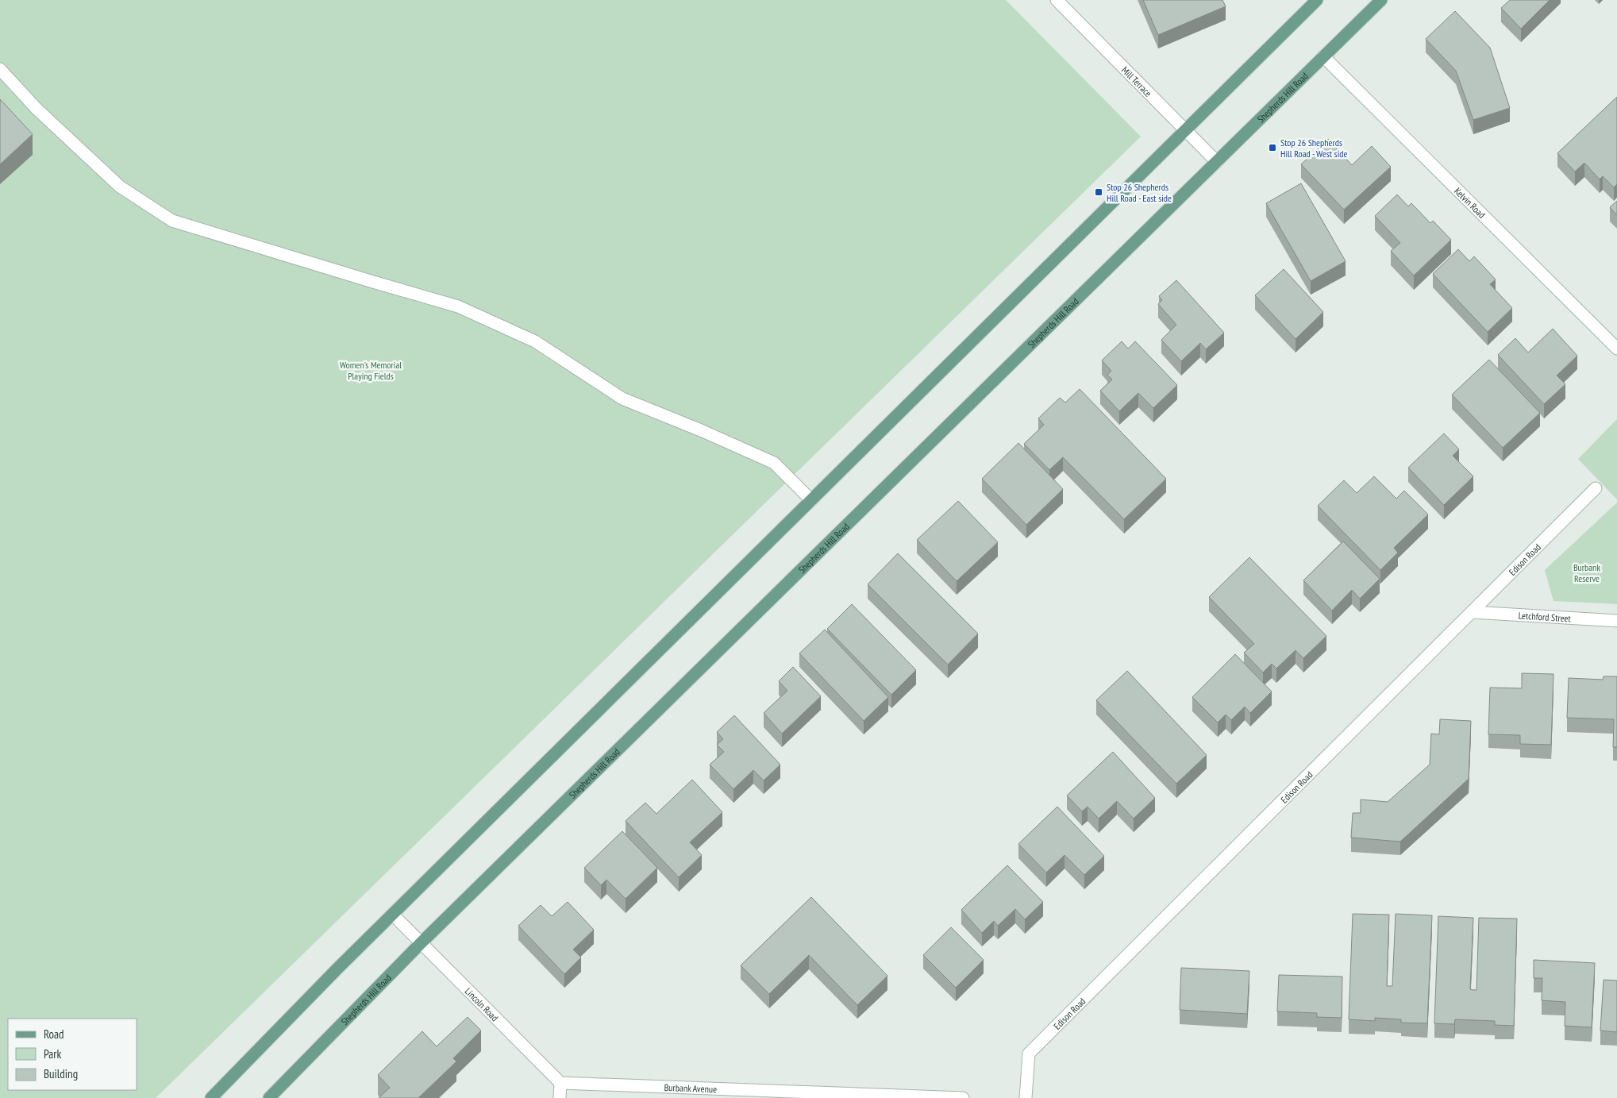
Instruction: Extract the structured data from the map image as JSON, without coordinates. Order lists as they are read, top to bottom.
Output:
{
  "streets": {
    "main road": ["Shepherds Hill Road"],
    "street": [
      "Mill Terrace",
      "Kelvin Road",
      "Edison Road",
      "Letchford Street",
      "Lincoln Road",
      "Burbank Avenue"
    ]
  },
  "crossings": [
    ["Mill Terrace", "Shepherds Hill Road"],
    ["Shepherds Hill Road", "Kelvin Road"],
    ["Shepherds Hill Road", "Lincoln Road"],
    ["Edison Road", "Letchford Street"],
    ["Lincoln Road", "Burbank Avenue"]
  ],
  "parks": ["Women's Memorial Playing Fields", "Burbank Reserve"],
  "places": {
    "transit": ["Stop 26 Shepherds Hill Road - West side", "Stop 26 Shepherds Hill Road - East side"]
  },
  "legend": ["Road", "Park", "Building"]
}
